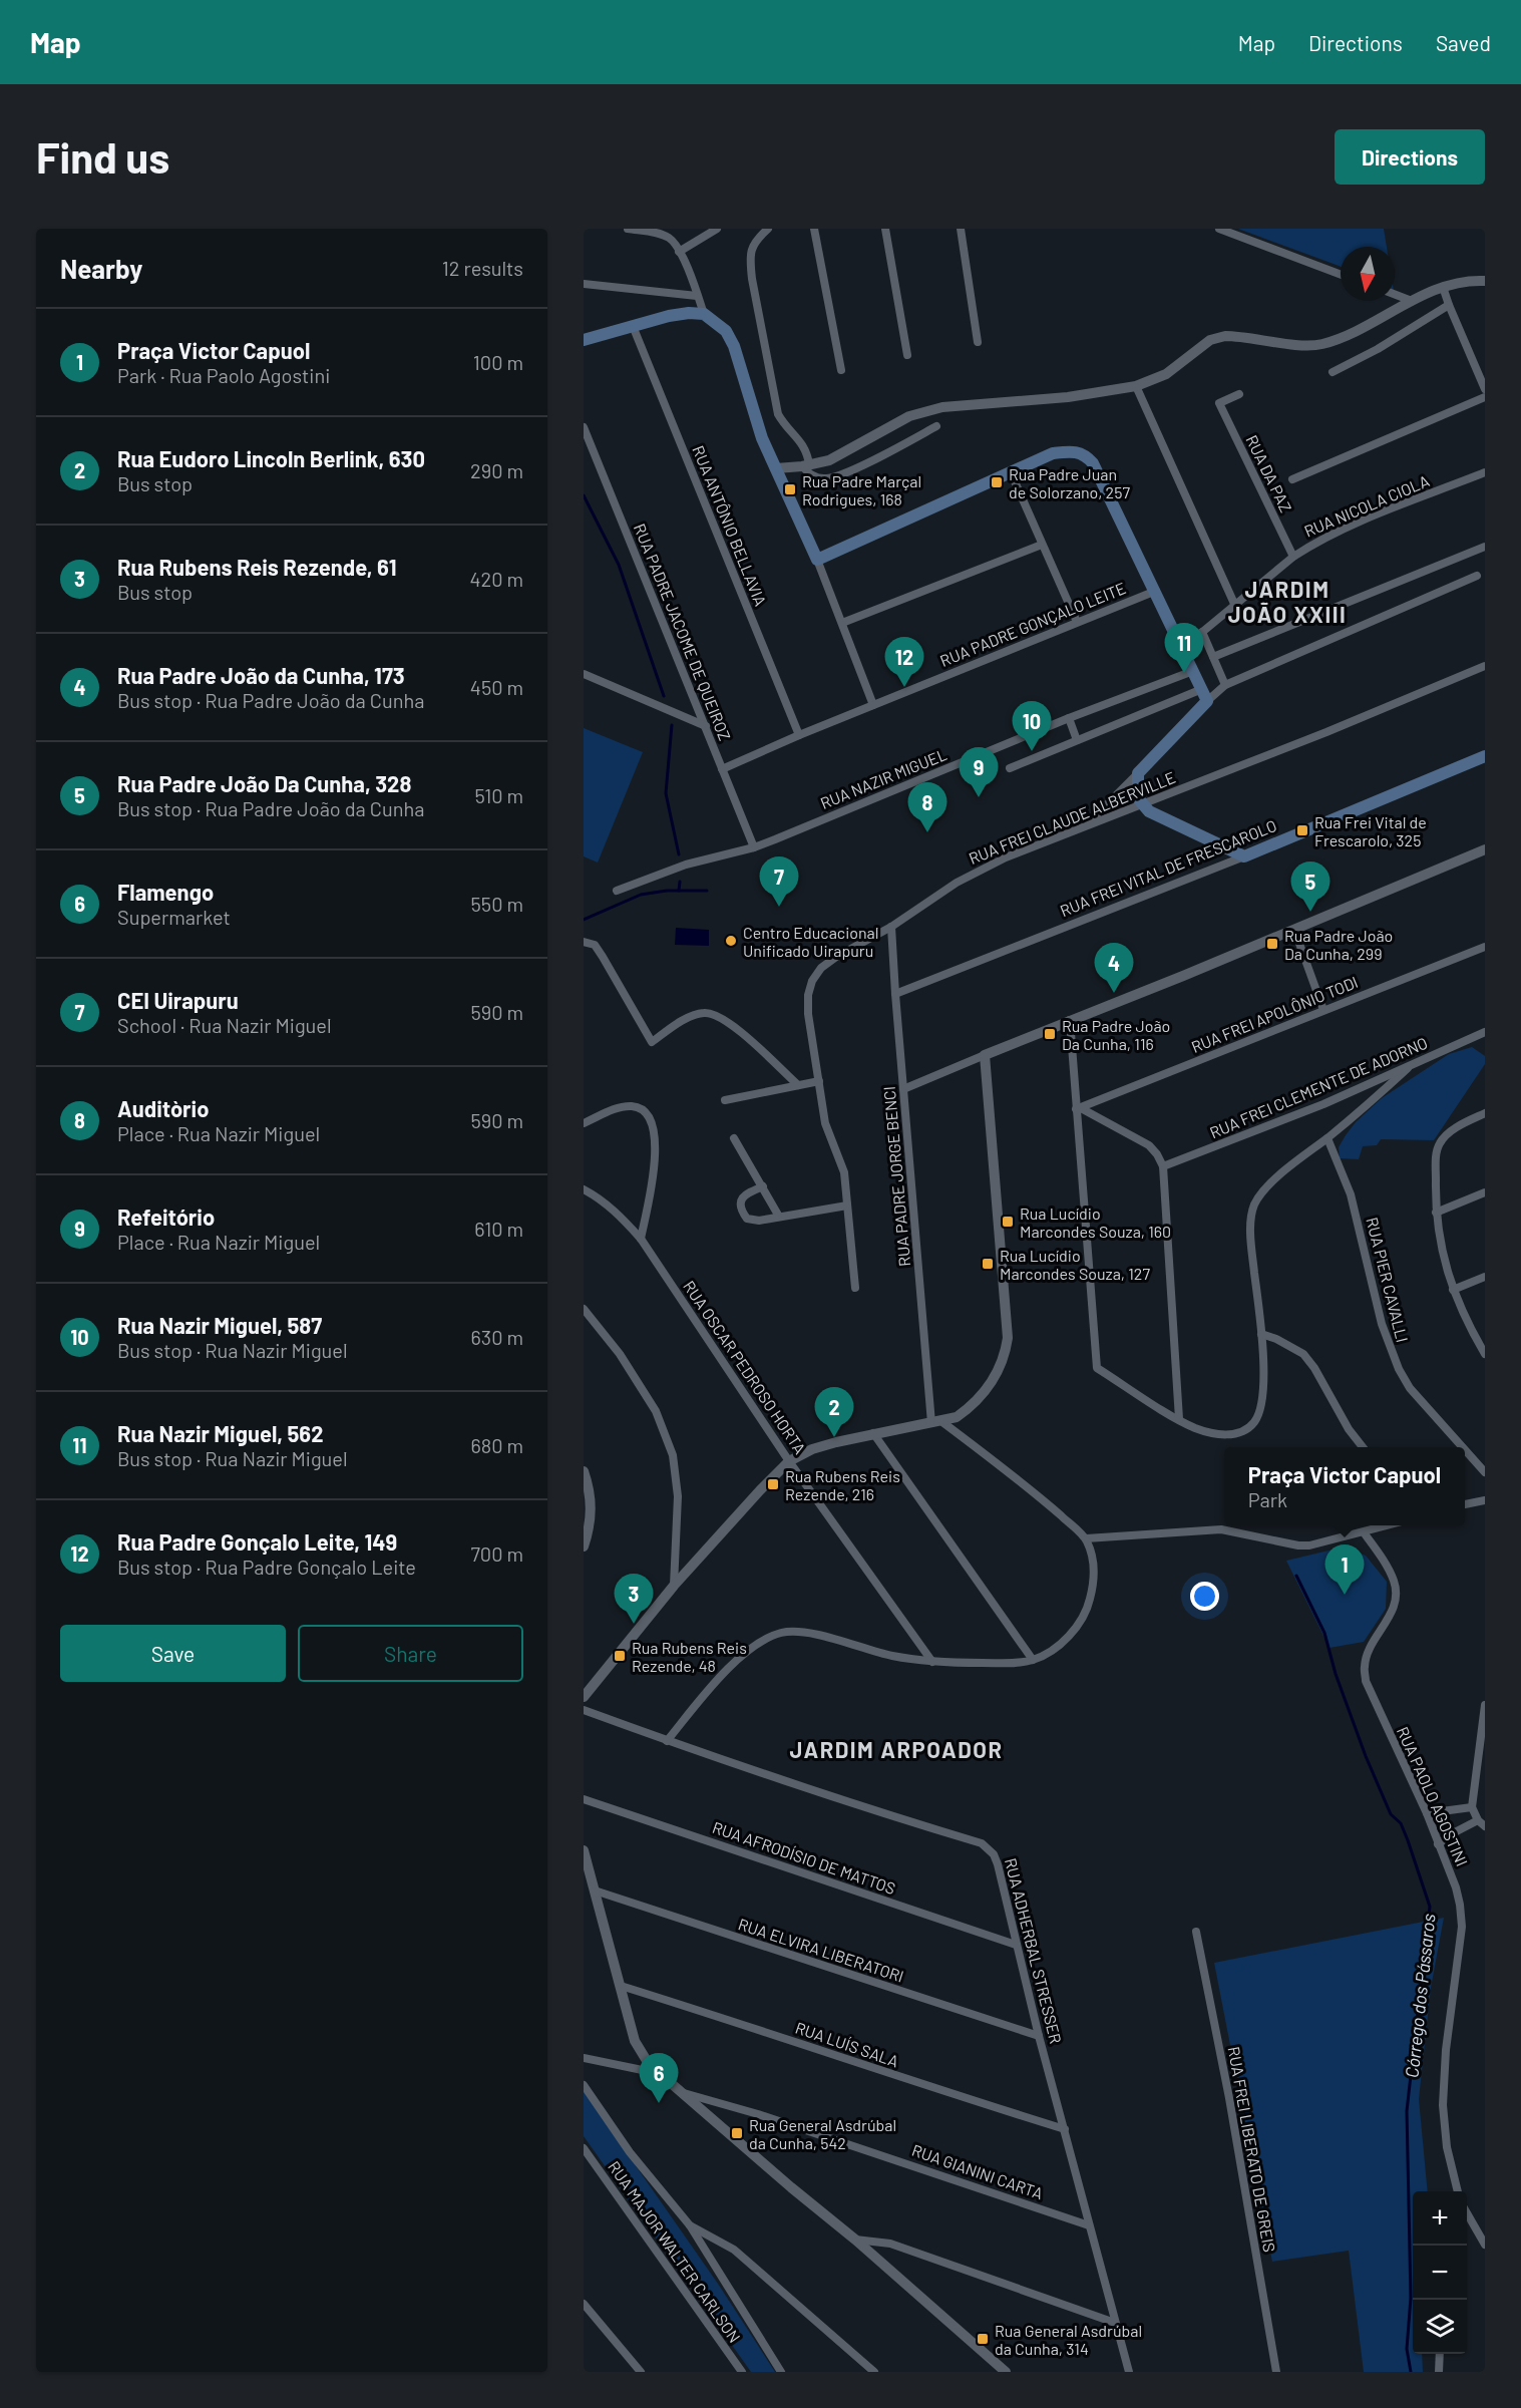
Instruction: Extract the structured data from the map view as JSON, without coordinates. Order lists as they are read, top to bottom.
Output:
{
  "streets": {
    "main road": ["RUA FREI VITAL DE FRESCAROLO"],
    "street": [
      "RUA DA PAZ",
      "RUA NICOLA CIOLA",
      "RUA ANTÔNIO BELLAVIA",
      "RUA PADRE GONÇALO LEITE",
      "RUA PADRE JACOME DE QUEIROZ",
      "RUA NAZIR MIGUEL",
      "RUA FREI CLAUDE ALBERVILLE",
      "RUA FREI APOLÔNIO TODI",
      "RUA FREI CLEMENTE DE ADORNO",
      "RUA PADRE JORGE BENCI",
      "RUA PIER CAVALLI",
      "RUA OSCAR PEDROSO HORTA",
      "RUA PAOLO AGOSTINI",
      "RUA AFRODÍSIO DE MATTOS",
      "RUA ELVIRA LIBERATORI",
      "RUA ADHERBAL STRESSER",
      "RUA LUÍS SALA",
      "RUA FREI LIBERATO DE GREIS",
      "RUA GIANINI CARTA",
      "RUA MAJOR WALTER CARLSON"
    ]
  },
  "crossings": [
    ["RUA DA PAZ", "RUA NICOLA CIOLA"],
    ["RUA ANTÔNIO BELLAVIA", "RUA PADRE GONÇALO LEITE"],
    ["RUA PADRE GONÇALO LEITE", "RUA PADRE JACOME DE QUEIROZ"],
    ["RUA PADRE JACOME DE QUEIROZ", "RUA NAZIR MIGUEL"],
    ["RUA FREI CLAUDE ALBERVILLE", "RUA PADRE JORGE BENCI"],
    ["RUA FREI VITAL DE FRESCAROLO", "RUA PADRE JORGE BENCI"],
    ["RUA AFRODÍSIO DE MATTOS", "RUA ADHERBAL STRESSER"],
    ["RUA ELVIRA LIBERATORI", "RUA ADHERBAL STRESSER"],
    ["RUA ADHERBAL STRESSER", "RUA LUÍS SALA"],
    ["RUA ADHERBAL STRESSER", "RUA GIANINI CARTA"]
  ],
  "districts": ["JARDIM JOÃO XXIII", "JARDIM ARPOADOR"],
  "water": ["Córrego dos Pássaros"],
  "places": {
    "transit": [
      "Rua Padre Juan de Solorzano, 257",
      "Rua Padre Marçal Rodrigues, 168",
      "Rua Frei Vital de Frescarolo, 325",
      "Rua Padre João Da Cunha, 299",
      "Rua Padre João Da Cunha, 116",
      "Rua Lucídio Marcondes Souza, 160",
      "Rua Lucídio Marcondes Souza, 127",
      "Rua Rubens Reis Rezende, 216",
      "Rua Rubens Reis Rezende, 48",
      "Rua General Asdrúbal da Cunha, 542",
      "Rua General Asdrúbal da Cunha, 314"
    ],
    "other": ["Centro Educacional Unificado Uirapuru"]
  },
  "north": "bottom",
  "page": {
    "header": "Map",
    "nav": ["Map", "Directions", "Saved"],
    "buttons": [
      "Directions",
      ["Save", "Share"]
    ],
    "title": "Find us",
    "heading": ["Nearby", "12 results"],
    "list": [
      {
        "mark": "1",
        "name": "Praça Victor Capuol",
        "note": "Park · Rua Paolo Agostini",
        "value": "100 m"
      },
      {
        "mark": "2",
        "name": "Rua Eudoro Lincoln Berlink, 630",
        "note": "Bus stop",
        "value": "290 m"
      },
      {
        "mark": "3",
        "name": "Rua Rubens Reis Rezende, 61",
        "note": "Bus stop",
        "value": "420 m"
      },
      {
        "mark": "4",
        "name": "Rua Padre João da Cunha, 173",
        "note": "Bus stop · Rua Padre João da Cunha",
        "value": "450 m"
      },
      {
        "mark": "5",
        "name": "Rua Padre João Da Cunha, 328",
        "note": "Bus stop · Rua Padre João da Cunha",
        "value": "510 m"
      },
      {
        "mark": "6",
        "name": "Flamengo",
        "note": "Supermarket",
        "value": "550 m"
      },
      {
        "mark": "7",
        "name": "CEI Uirapuru",
        "note": "School · Rua Nazir Miguel",
        "value": "590 m"
      },
      {
        "mark": "8",
        "name": "Auditòrio",
        "note": "Place · Rua Nazir Miguel",
        "value": "590 m"
      },
      {
        "mark": "9",
        "name": "Refeitório",
        "note": "Place · Rua Nazir Miguel",
        "value": "610 m"
      },
      {
        "mark": "10",
        "name": "Rua Nazir Miguel, 587",
        "note": "Bus stop · Rua Nazir Miguel",
        "value": "630 m"
      },
      {
        "mark": "11",
        "name": "Rua Nazir Miguel, 562",
        "note": "Bus stop · Rua Nazir Miguel",
        "value": "680 m"
      },
      {
        "mark": "12",
        "name": "Rua Padre Gonçalo Leite, 149",
        "note": "Bus stop · Rua Padre Gonçalo Leite",
        "value": "700 m"
      }
    ],
    "pins": [
      "11",
      "12",
      "10",
      "9",
      "8",
      "7",
      "5",
      "4",
      "2",
      "1",
      "3",
      "6"
    ],
    "popup": ["Praça Victor Capuol", "Park"],
    "map_buttons": ["+", "−"]
  }
}
